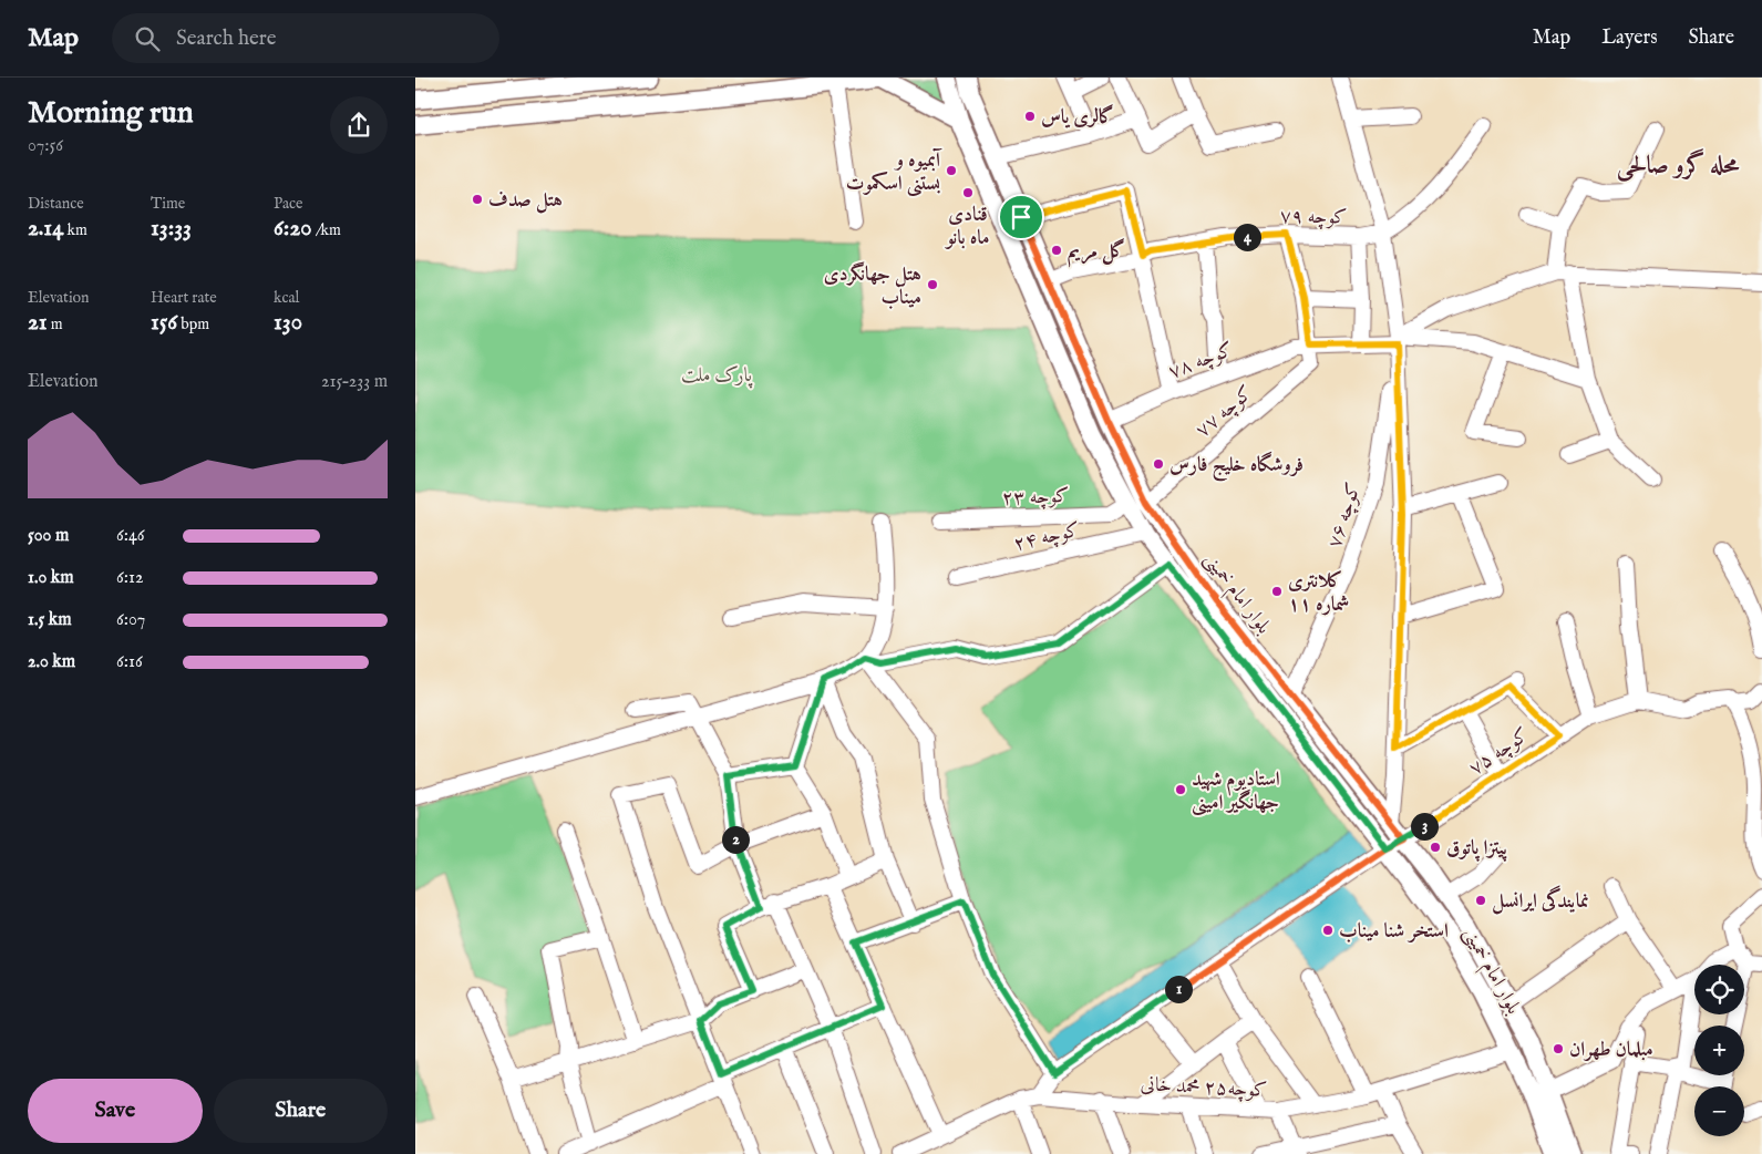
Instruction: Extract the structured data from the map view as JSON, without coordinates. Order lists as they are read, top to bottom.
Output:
{
  "streets": {
    "main road": ["بلوار امام خمینی"],
    "street": [
      "کوچه ۷۹",
      "کوچه ۷۸",
      "کوچه ۷۷",
      "کوچه ۲۳",
      "کوچه ۷۶",
      "کوچه ۲۴",
      "کوچه ۷۵",
      "کوچه۲۵ محمد خانی"
    ]
  },
  "crossings": [
    ["کوچه ۷۹", "بلوار امام خمینی"],
    ["کوچه ۷۸", "کوچه ۷۷"],
    ["کوچه ۷۸", "کوچه ۷۶"],
    ["کوچه ۷۸", "بلوار امام خمینی"],
    ["کوچه ۷۷", "بلوار امام خمینی"],
    ["کوچه ۲۳", "بلوار امام خمینی"],
    ["کوچه ۷۶", "بلوار امام خمینی"],
    ["کوچه ۲۴", "بلوار امام خمینی"],
    ["بلوار امام خمینی", "کوچه ۷۵"],
    ["بلوار امام خمینی", "کوچه۲۵ محمد خانی"],
    ["کوچه ۷۵", "کوچه۲۵ محمد خانی"]
  ],
  "districts": ["محله گرو صالحی"],
  "parks": ["پارک ملت"],
  "places": [
    "گالری یاس",
    "آبمیوه و بستنی اسکموت",
    "قنادی ماه بانو",
    "هتل صدف",
    "گل مریم",
    "هتل جهانگردی میناب",
    "فروشگاه خلیج فارس",
    "کلانتری شماره ۱۱",
    "استادیوم شهید جهانگیر امینی",
    "پیتزا پاتوق",
    "نمایندگی ایرانسل",
    "استخر شنا میناب",
    "مبلمان طهران"
  ],
  "page": {
    "header": "Map",
    "search": "Search here",
    "nav": ["Map", "Layers", "Share"],
    "heading": ["Morning run", "07:56"],
    "stats": [
      ["Distance", "2.14 km"],
      ["Time", "13:33"],
      ["Pace", "6:20 /km"],
      ["Elevation", "21 m"],
      ["Heart rate", "156 bpm"],
      ["kcal", "130"]
    ],
    "pins": [
      "4",
      "3",
      "2",
      "1"
    ],
    "chart": ["Elevation", "215–233 m"],
    "list": [
      {
        "name": "500 m",
        "note": "6:46"
      },
      {
        "name": "1.0 km",
        "note": "6:12"
      },
      {
        "name": "1.5 km",
        "note": "6:07"
      },
      {
        "name": "2.0 km",
        "note": "6:16"
      }
    ],
    "map_buttons": ["+", "−"],
    "buttons": ["Save", "Share"]
  }
}
